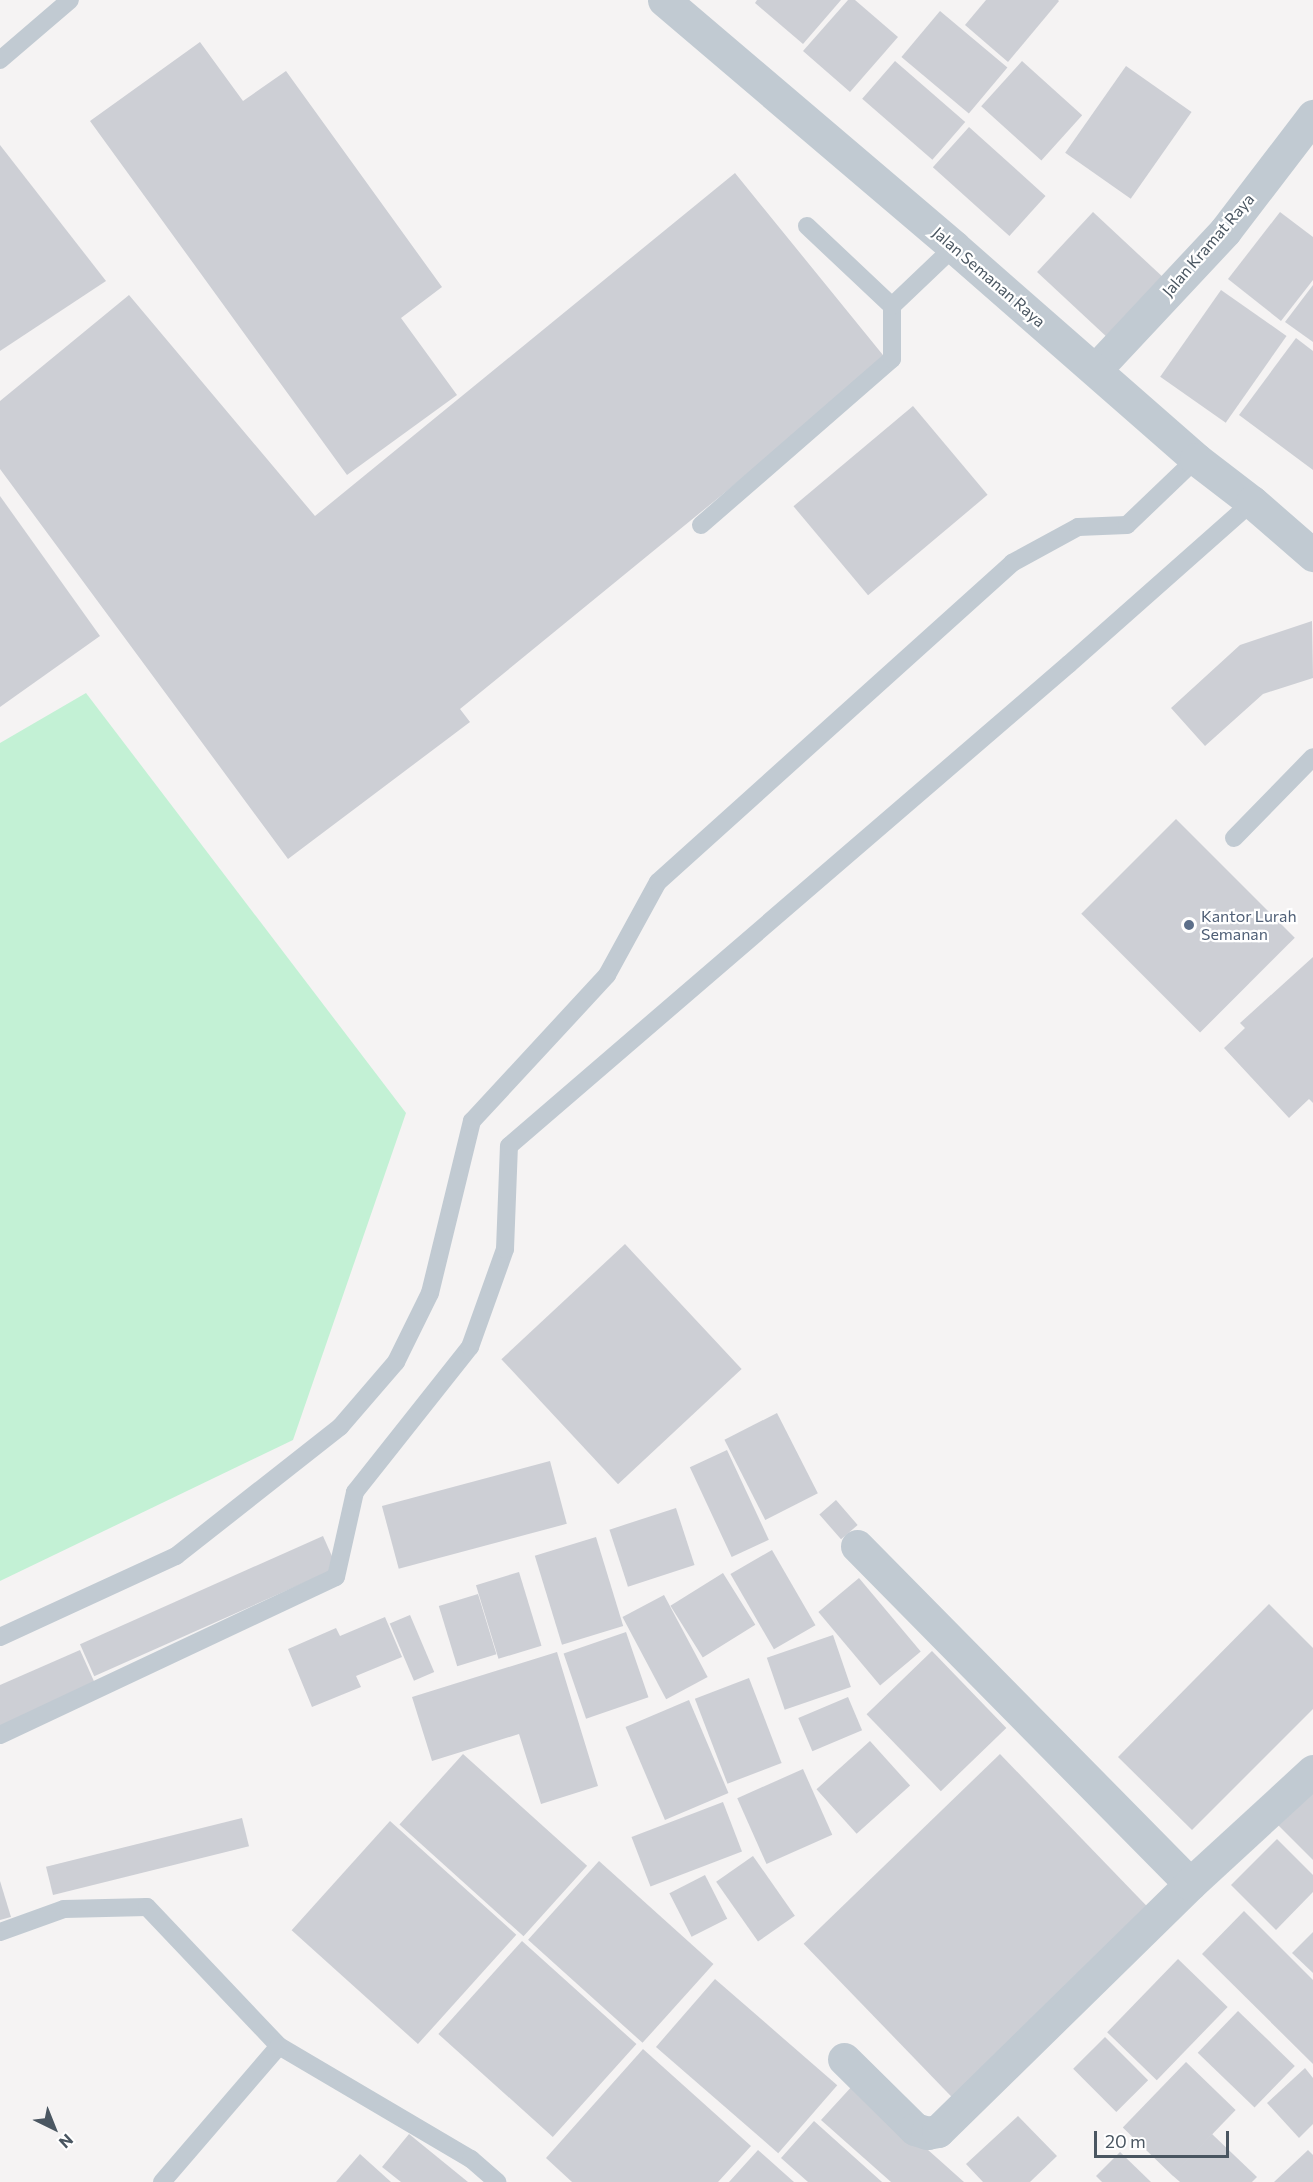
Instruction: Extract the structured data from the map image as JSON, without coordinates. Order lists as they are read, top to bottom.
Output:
{
  "streets": {
    "street": ["Jalan Kramat Raya", "Jalan Semanan Raya"]
  },
  "crossings": [
    ["Jalan Kramat Raya", "Jalan Semanan Raya"]
  ],
  "places": ["Kantor Lurah Semanan"],
  "scale_bar": "20 m",
  "north": "bottom right"
}
